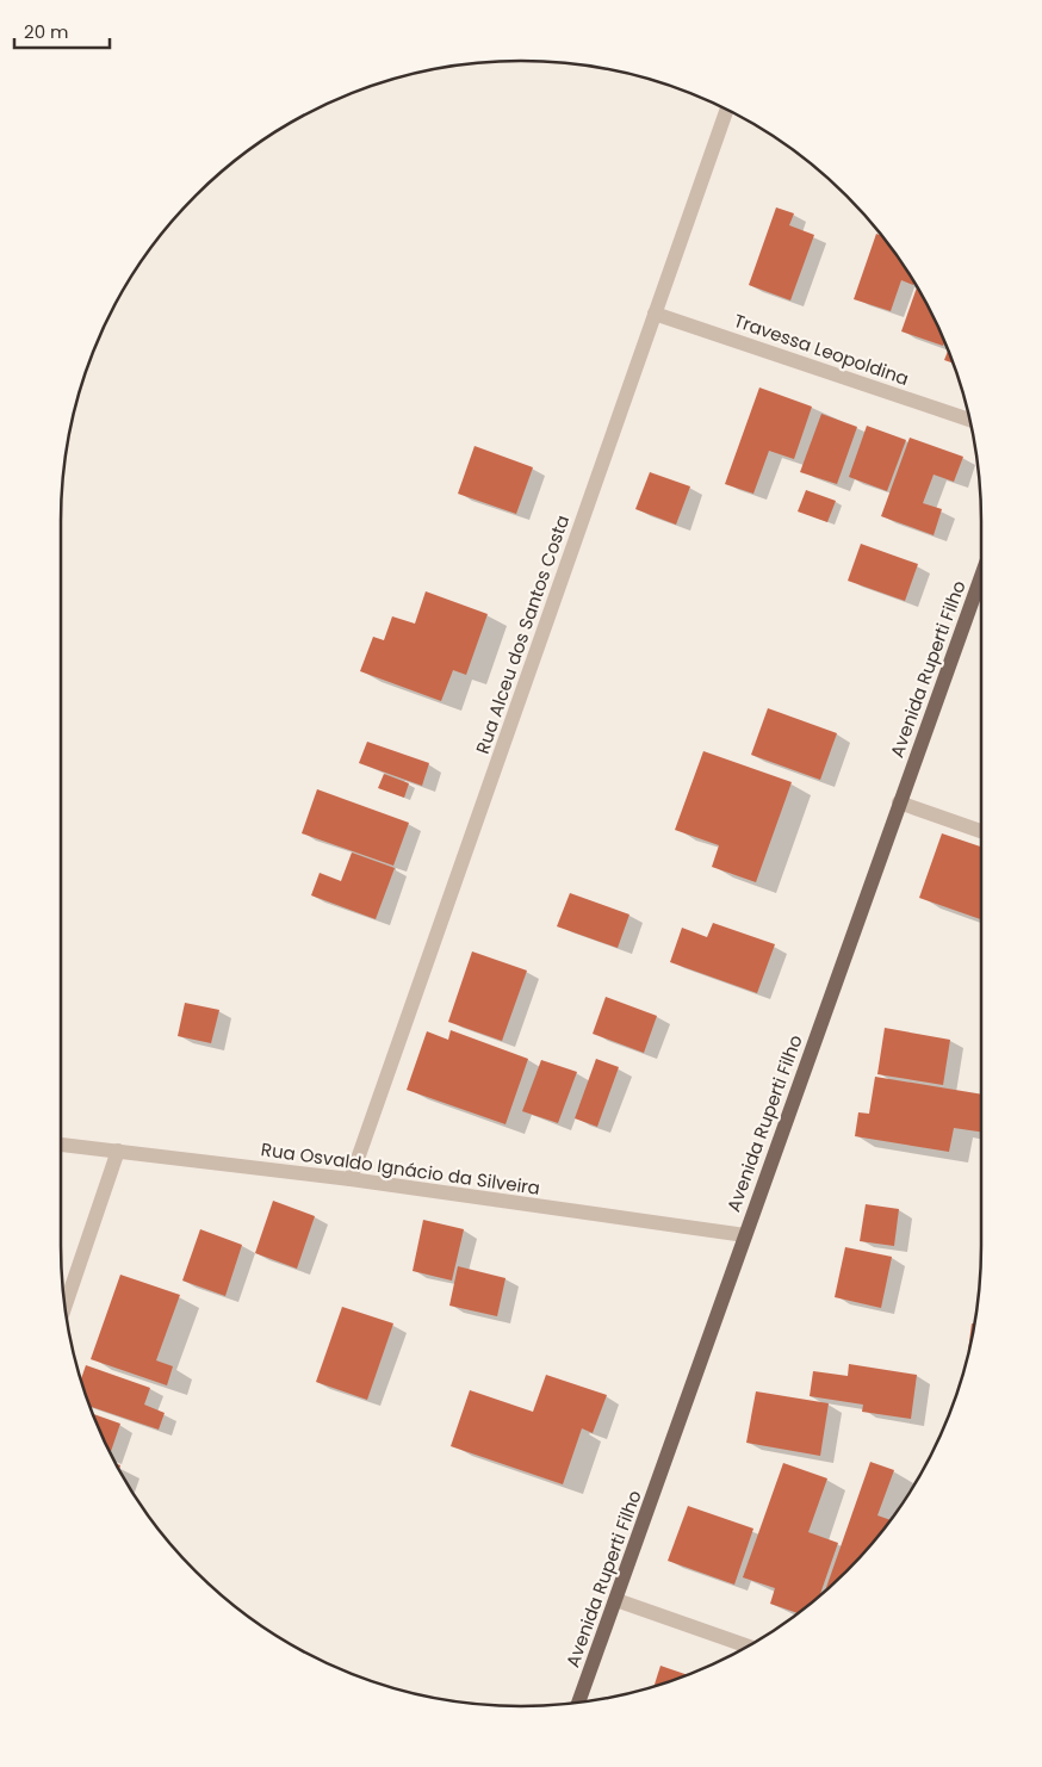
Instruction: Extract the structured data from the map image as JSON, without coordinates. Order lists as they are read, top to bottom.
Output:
{
  "streets": {
    "main road": ["Avenida Ruperti Filho"],
    "street": ["Travessa Leopoldina", "Rua Alceu dos Santos Costa", "Rua Osvaldo Ignácio da Silveira"]
  },
  "crossings": [
    ["Travessa Leopoldina", "Rua Alceu dos Santos Costa"],
    ["Rua Alceu dos Santos Costa", "Rua Osvaldo Ignácio da Silveira"],
    ["Avenida Ruperti Filho", "Rua Osvaldo Ignácio da Silveira"]
  ],
  "scale_bar": "20 m"
}
